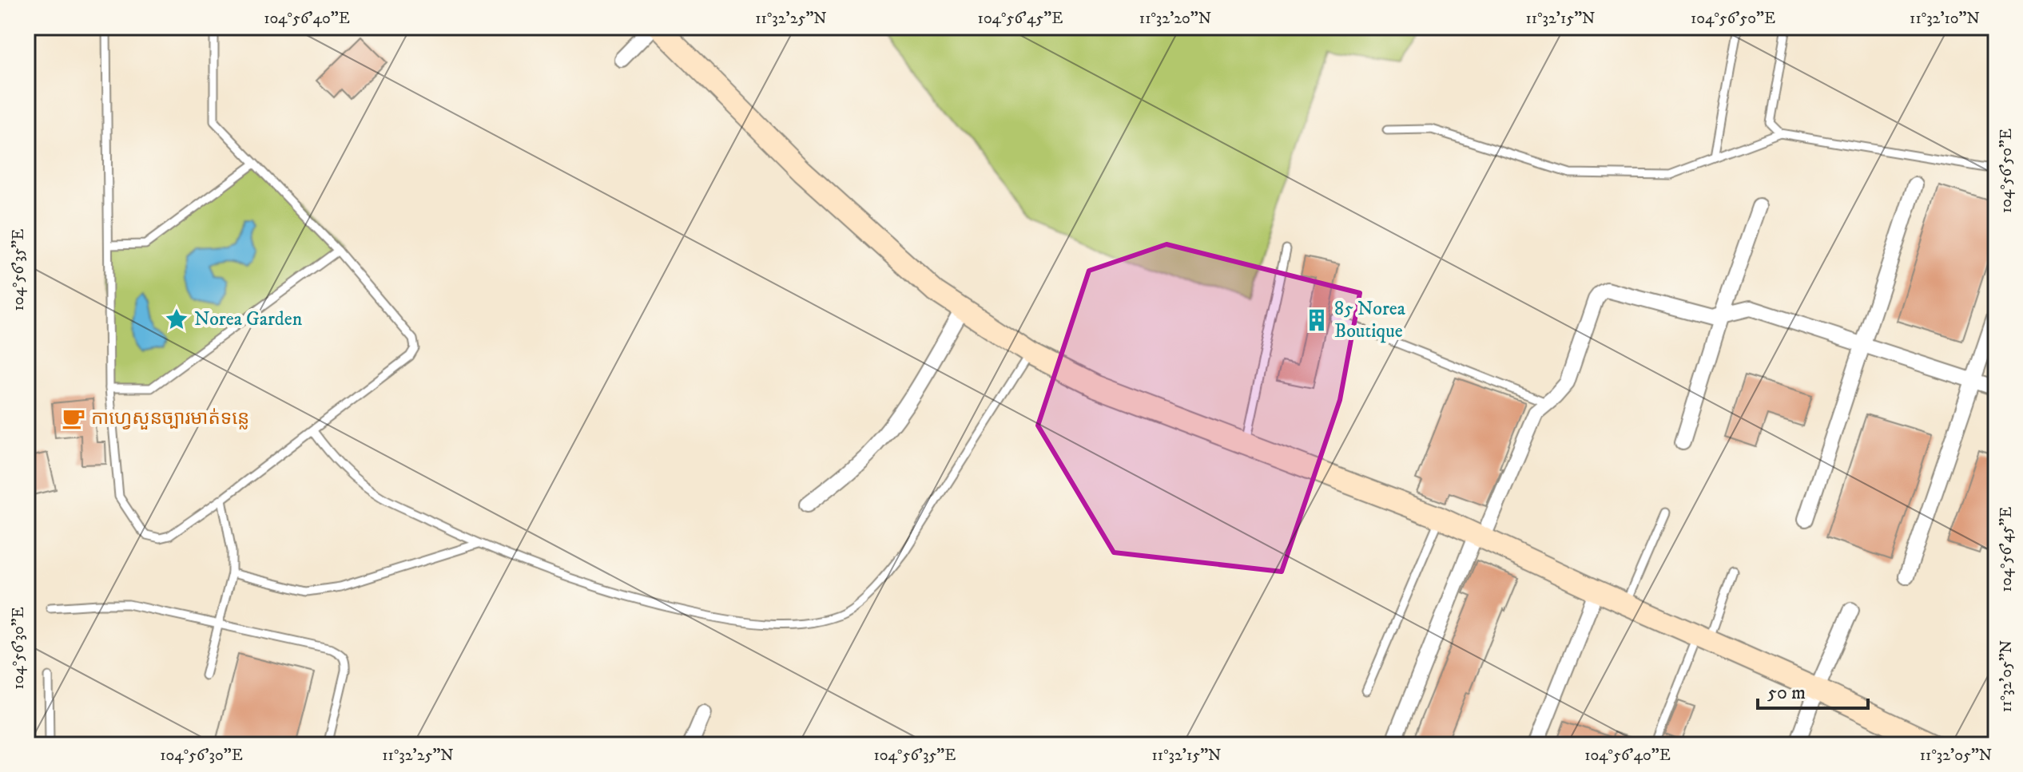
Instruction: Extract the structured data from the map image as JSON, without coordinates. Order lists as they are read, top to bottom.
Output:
{
  "places": {
    "place": ["Norea Garden"],
    "building": ["85 Norea Boutique"],
    "cafe": ["កាហ្វេសួនច្បារមាត់ទន្លេ"]
  },
  "scale_bar": "50 m",
  "coordinates": [
    "104°56'40\"E",
    "11°32'25\"N",
    "104°56'45\"E",
    "11°32'20\"N",
    "11°32'15\"N",
    "104°56'50\"E",
    "11°32'10\"N",
    "104°56'35\"E",
    "104°56'30\"E",
    "11°32'05\"N"
  ]
}
